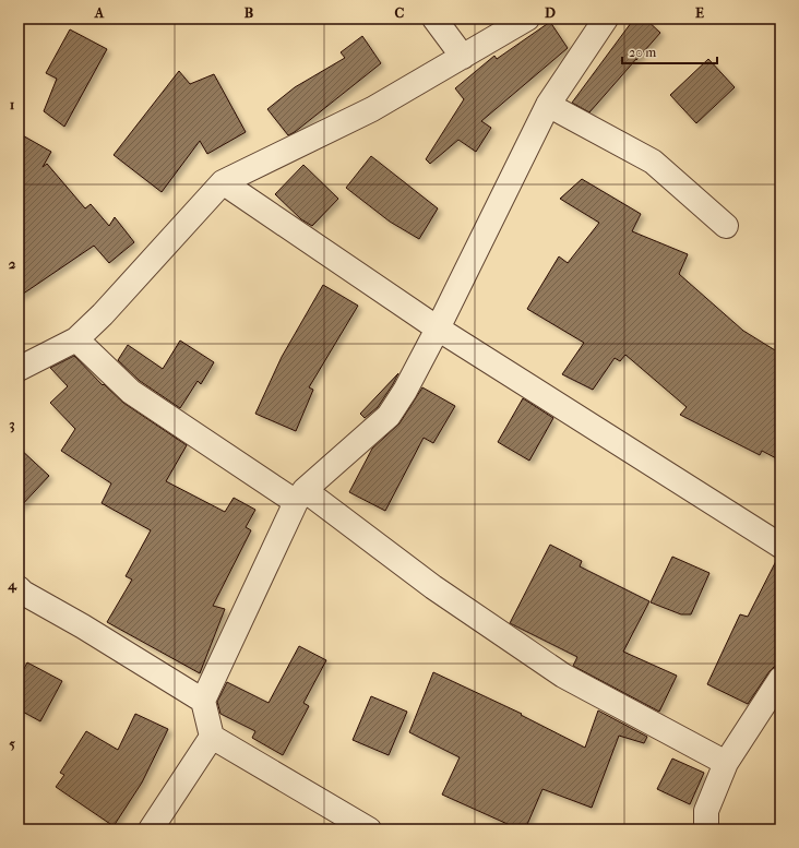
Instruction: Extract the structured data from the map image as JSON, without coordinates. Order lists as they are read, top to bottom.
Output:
{
  "scale_bar": "20 m",
  "grid": {
    "columns": [
      "A",
      "B",
      "C",
      "D",
      "E"
    ],
    "rows": [
      "1",
      "2",
      "3",
      "4",
      "5"
    ]
  }
}
